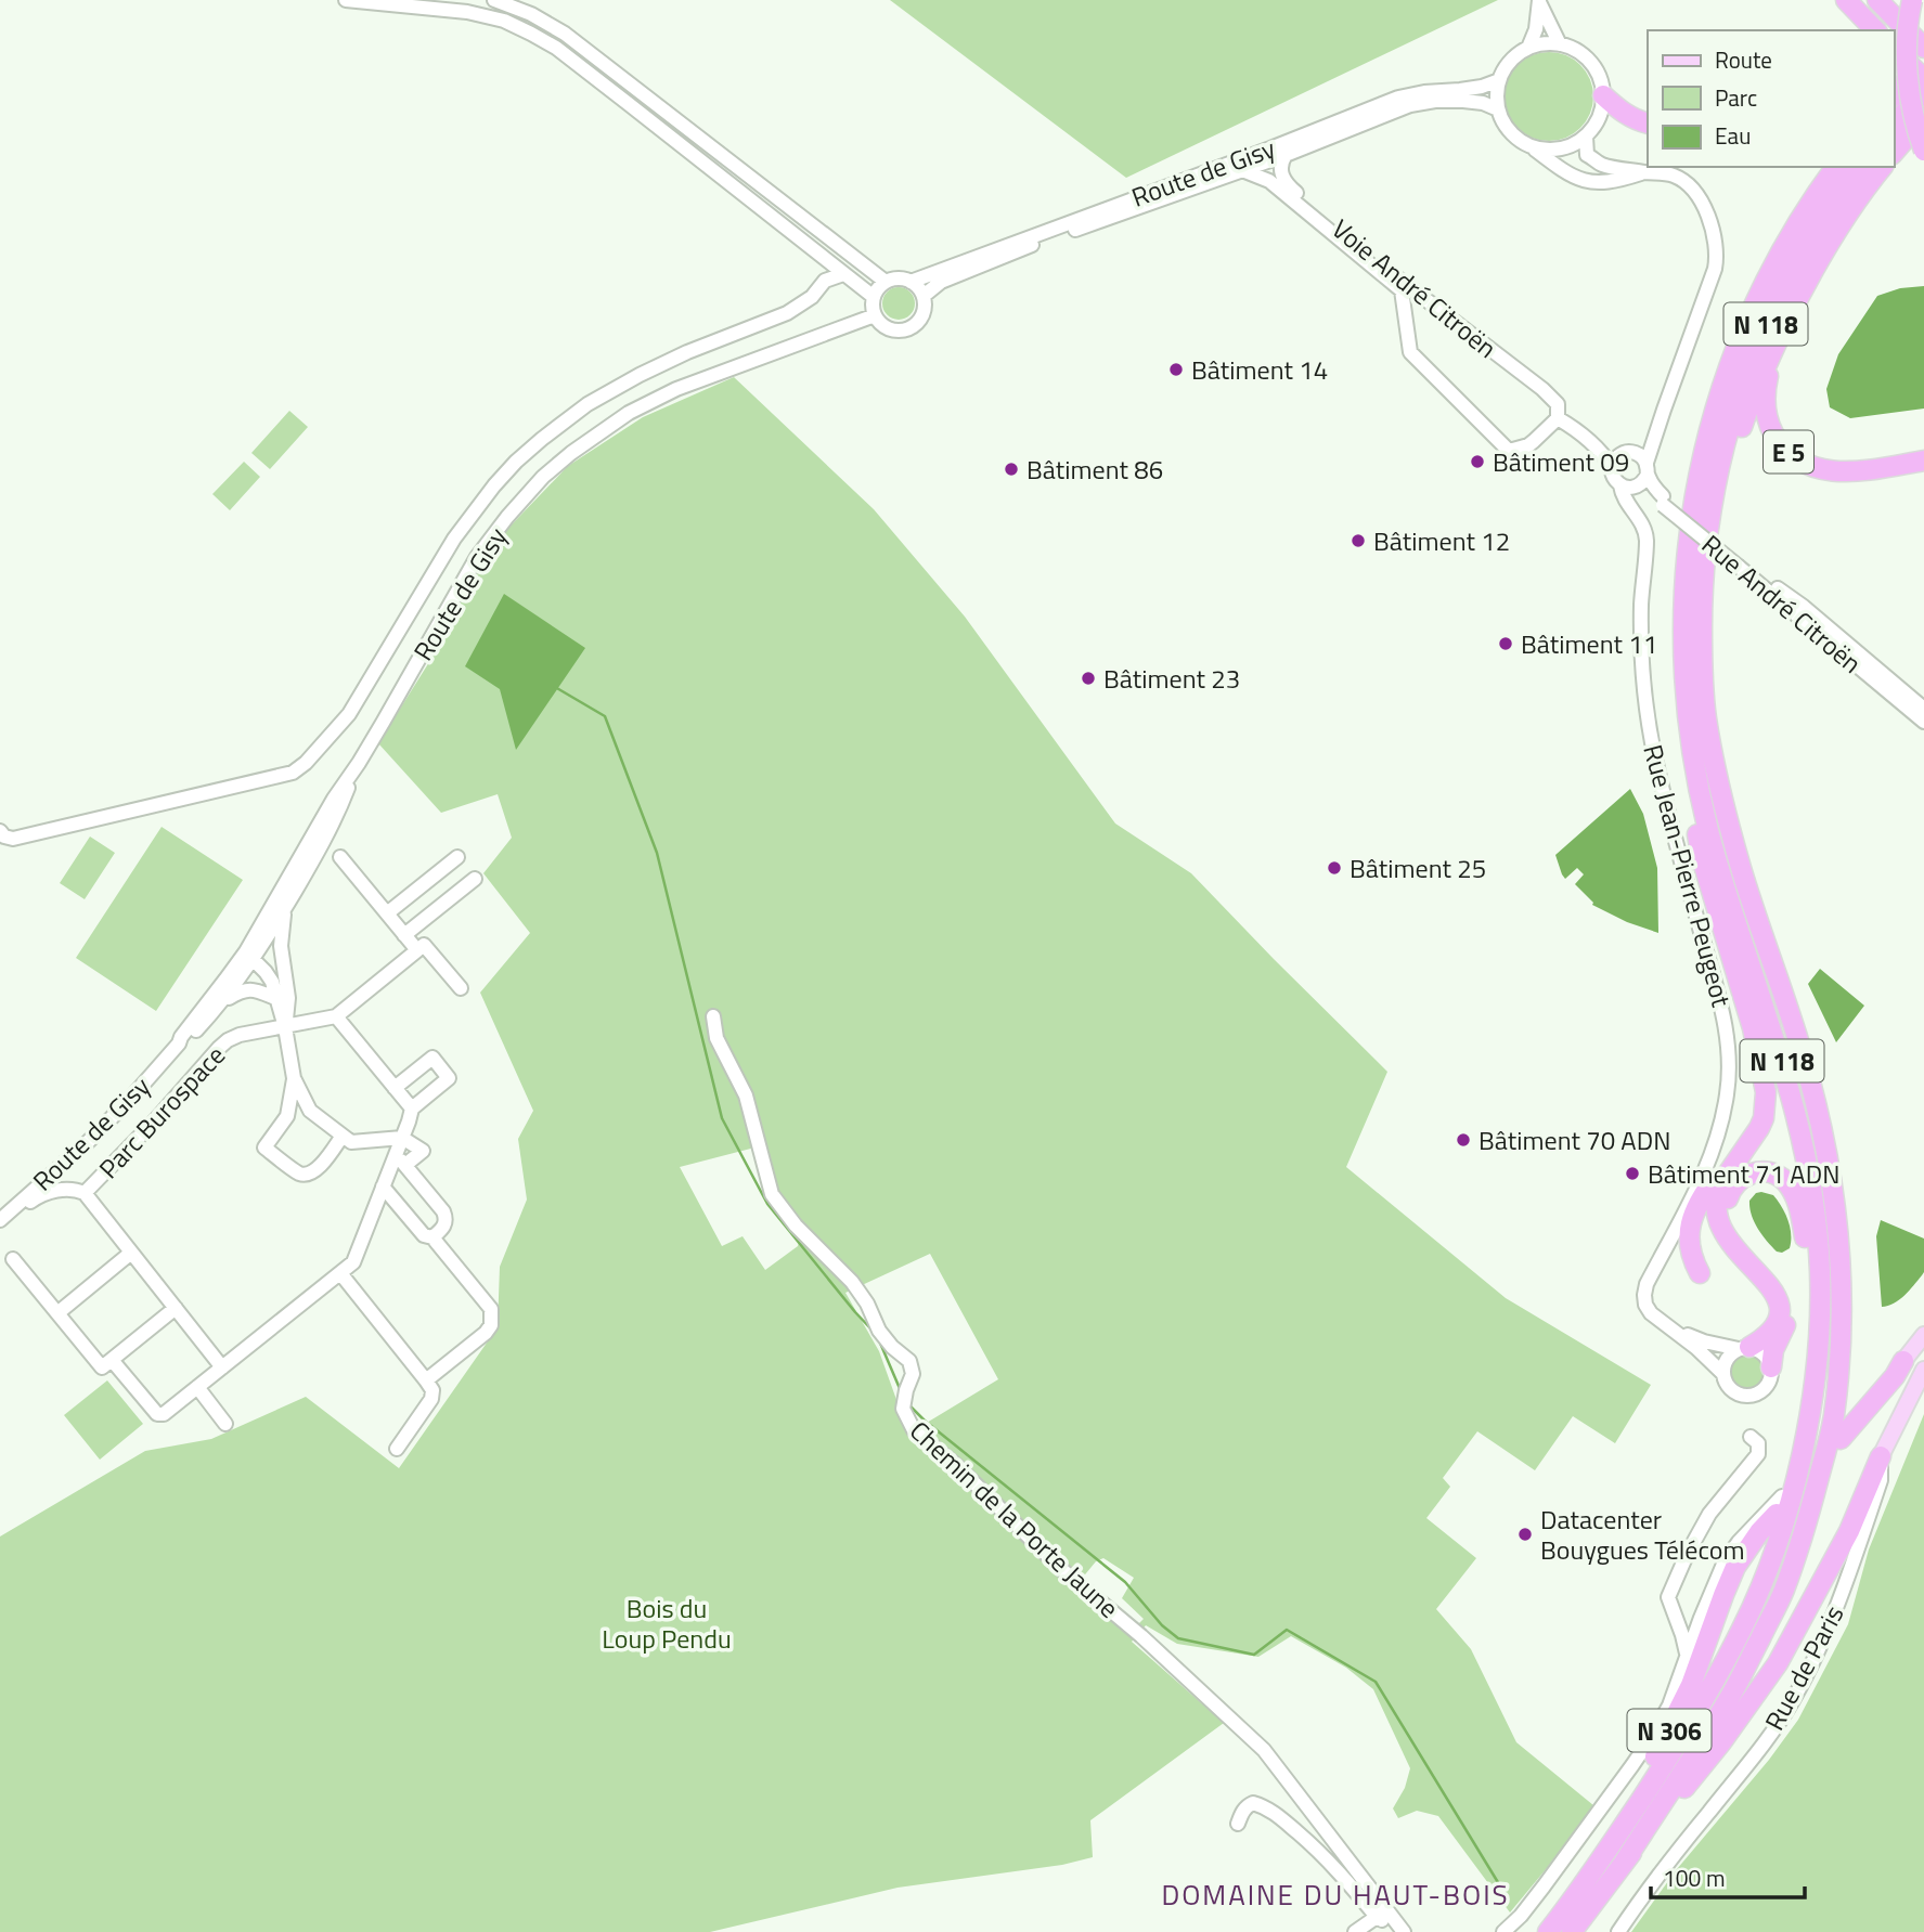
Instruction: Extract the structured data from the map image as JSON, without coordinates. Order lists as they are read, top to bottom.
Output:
{
  "streets": {
    "highway": ["N 118", "E 5", "N 306"],
    "main road": ["Rue de Paris"],
    "street": [
      "Route de Gisy",
      "Voie André Citroën",
      "Rue André Citroën",
      "Rue Jean-Pierre Peugeot",
      "Parc Burospace",
      "Chemin de la Porte Jaune"
    ]
  },
  "crossings": [
    ["Route de Gisy", "Voie André Citroën"],
    ["Route de Gisy", "Parc Burospace"],
    ["Voie André Citroën", "Rue André Citroën"],
    ["N 118", "N 306"],
    ["Rue André Citroën", "Rue Jean-Pierre Peugeot"],
    ["Rue de Paris", "N 306"]
  ],
  "districts": ["DOMAINE DU HAUT-BOIS"],
  "parks": ["Bois du Loup Pendu"],
  "places": [
    "Bâtiment 14",
    "Bâtiment 09",
    "Bâtiment 86",
    "Bâtiment 12",
    "Bâtiment 11",
    "Bâtiment 23",
    "Bâtiment 25",
    "Bâtiment 70 ADN",
    "Bâtiment 71 ADN",
    "Datacenter Bouygues Télécom"
  ],
  "legend": ["Route", "Parc", "Eau"],
  "scale_bar": "100 m"
}
